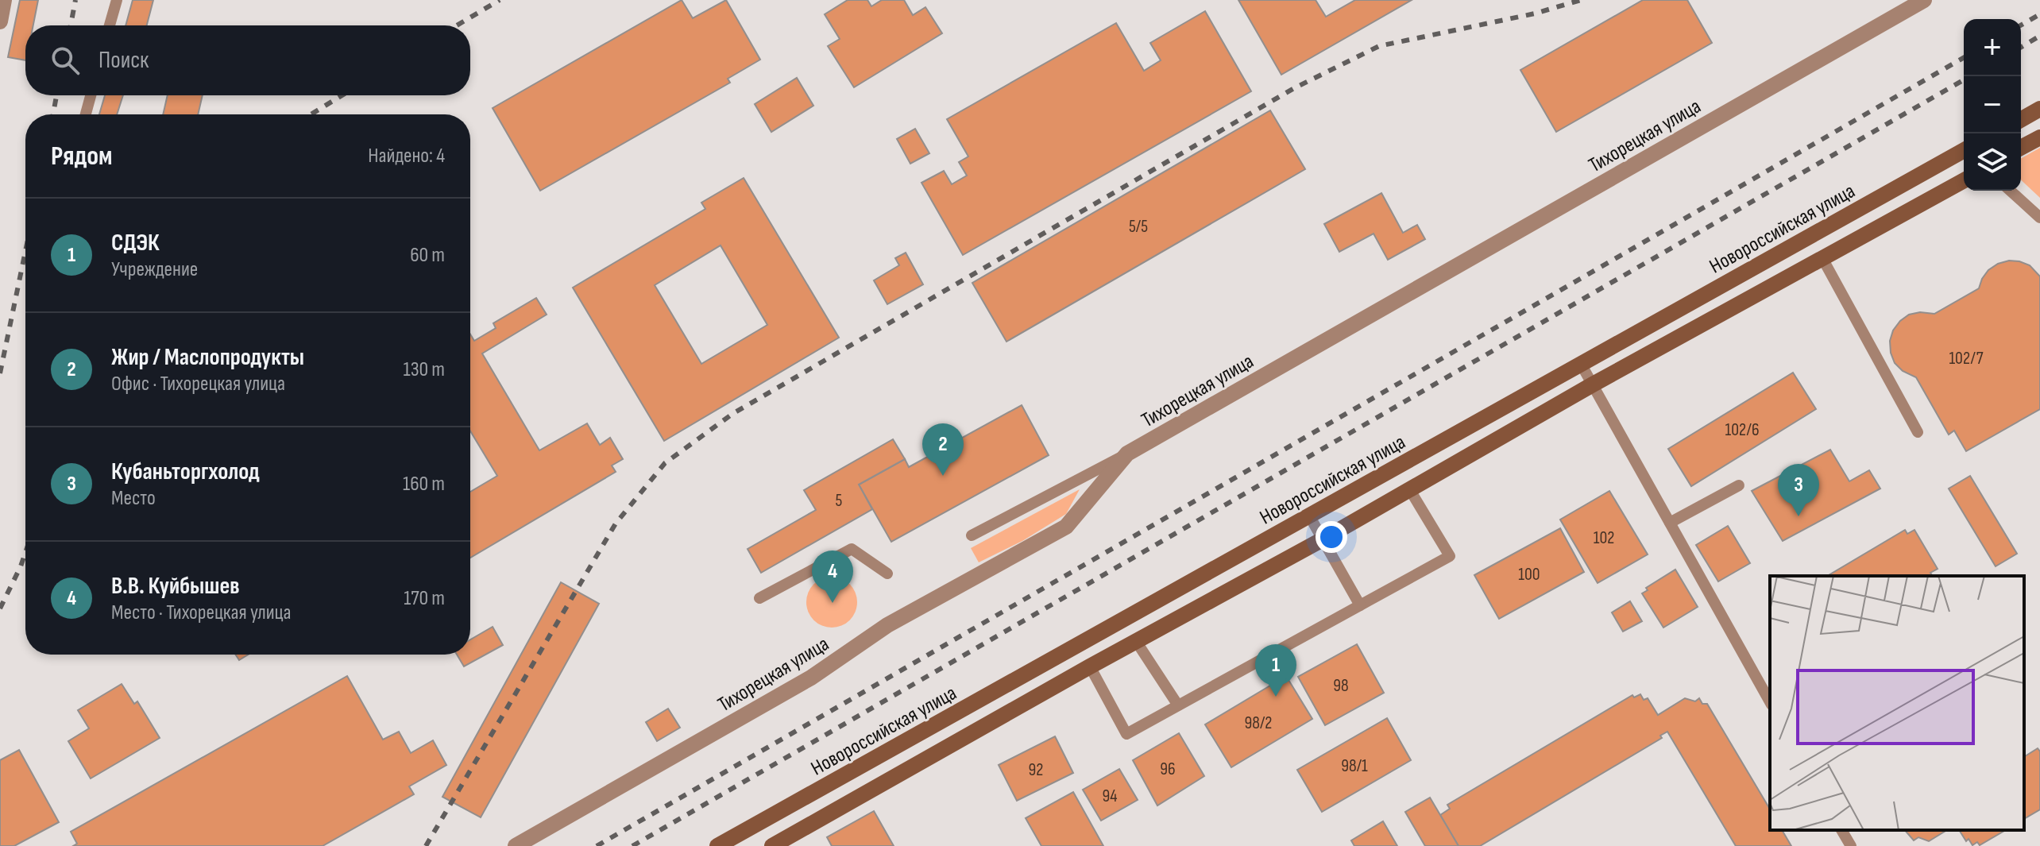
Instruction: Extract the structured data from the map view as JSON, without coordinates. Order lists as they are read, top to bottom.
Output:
{
  "streets": {
    "main road": ["Новороссийская улица"],
    "street": ["Тихорецкая улица"]
  },
  "house_numbers": [
    "5/5",
    "102/7",
    "102/6",
    "5",
    "102",
    "100",
    "98",
    "98/2",
    "98/1",
    "96",
    "92",
    "94"
  ],
  "page": {
    "map_buttons": ["+", "−"],
    "search": "Поиск",
    "heading": ["Рядом", "Найдено: 4"],
    "list": [
      {
        "mark": "1",
        "name": "СДЭК",
        "note": "Учреждение",
        "value": "60 m"
      },
      {
        "mark": "2",
        "name": "Жир / Маслопродукты",
        "note": "Офис · Тихорецкая улица",
        "value": "130 m"
      },
      {
        "mark": "3",
        "name": "Кубаньторгхолод",
        "note": "Место",
        "value": "160 m"
      },
      {
        "mark": "4",
        "name": "В.В. Куйбышев",
        "note": "Место · Тихорецкая улица",
        "value": "170 m"
      }
    ],
    "pins": [
      "2",
      "3",
      "4",
      "1"
    ]
  }
}
